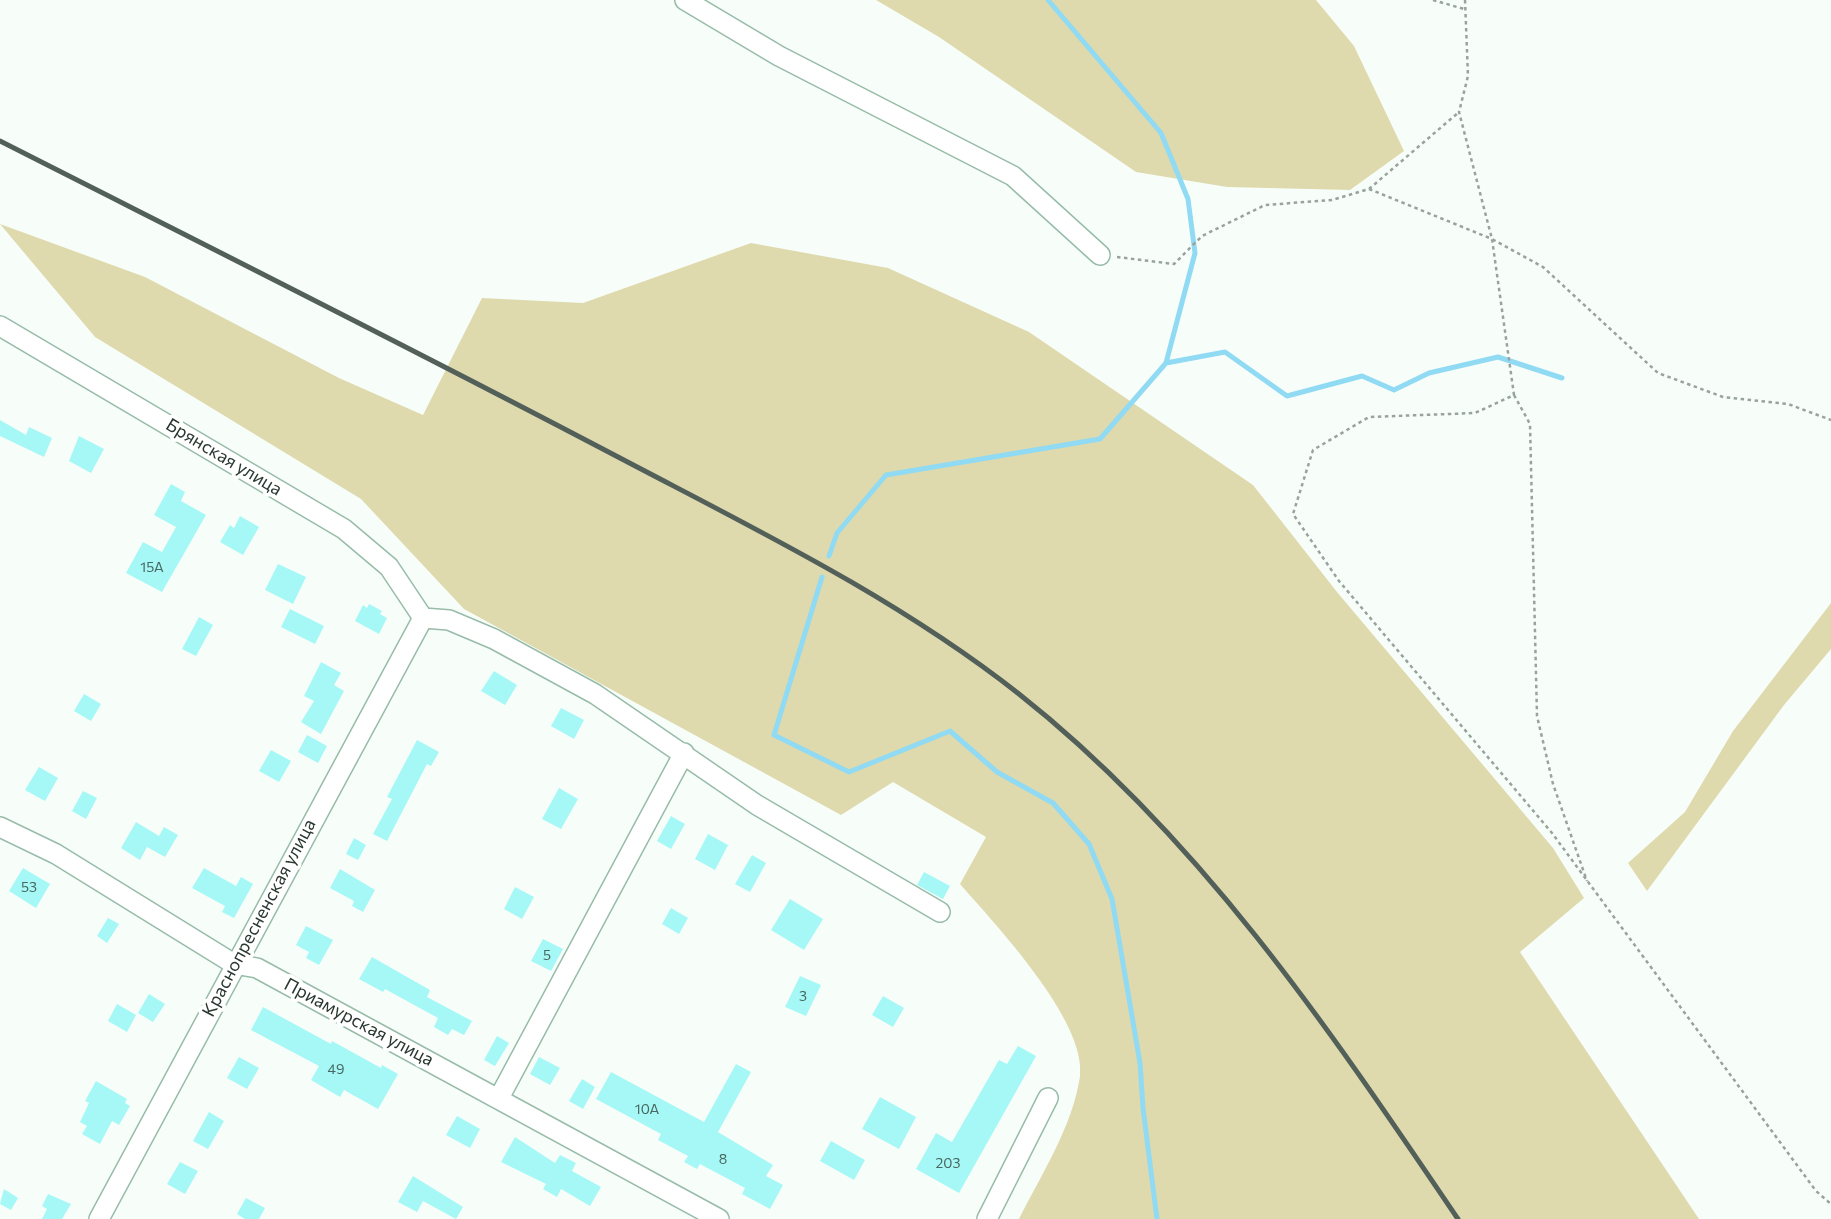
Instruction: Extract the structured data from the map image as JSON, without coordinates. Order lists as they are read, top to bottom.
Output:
{
  "streets": {
    "street": ["Брянская улица", "Краснопресненская улица", "Приамурская улица"]
  },
  "crossings": [
    ["Брянская улица", "Краснопресненская улица"],
    ["Краснопресненская улица", "Приамурская улица"]
  ],
  "house_numbers": [
    "15А",
    "53",
    "5",
    "3",
    "49",
    "10А",
    "8",
    "203"
  ]
}
